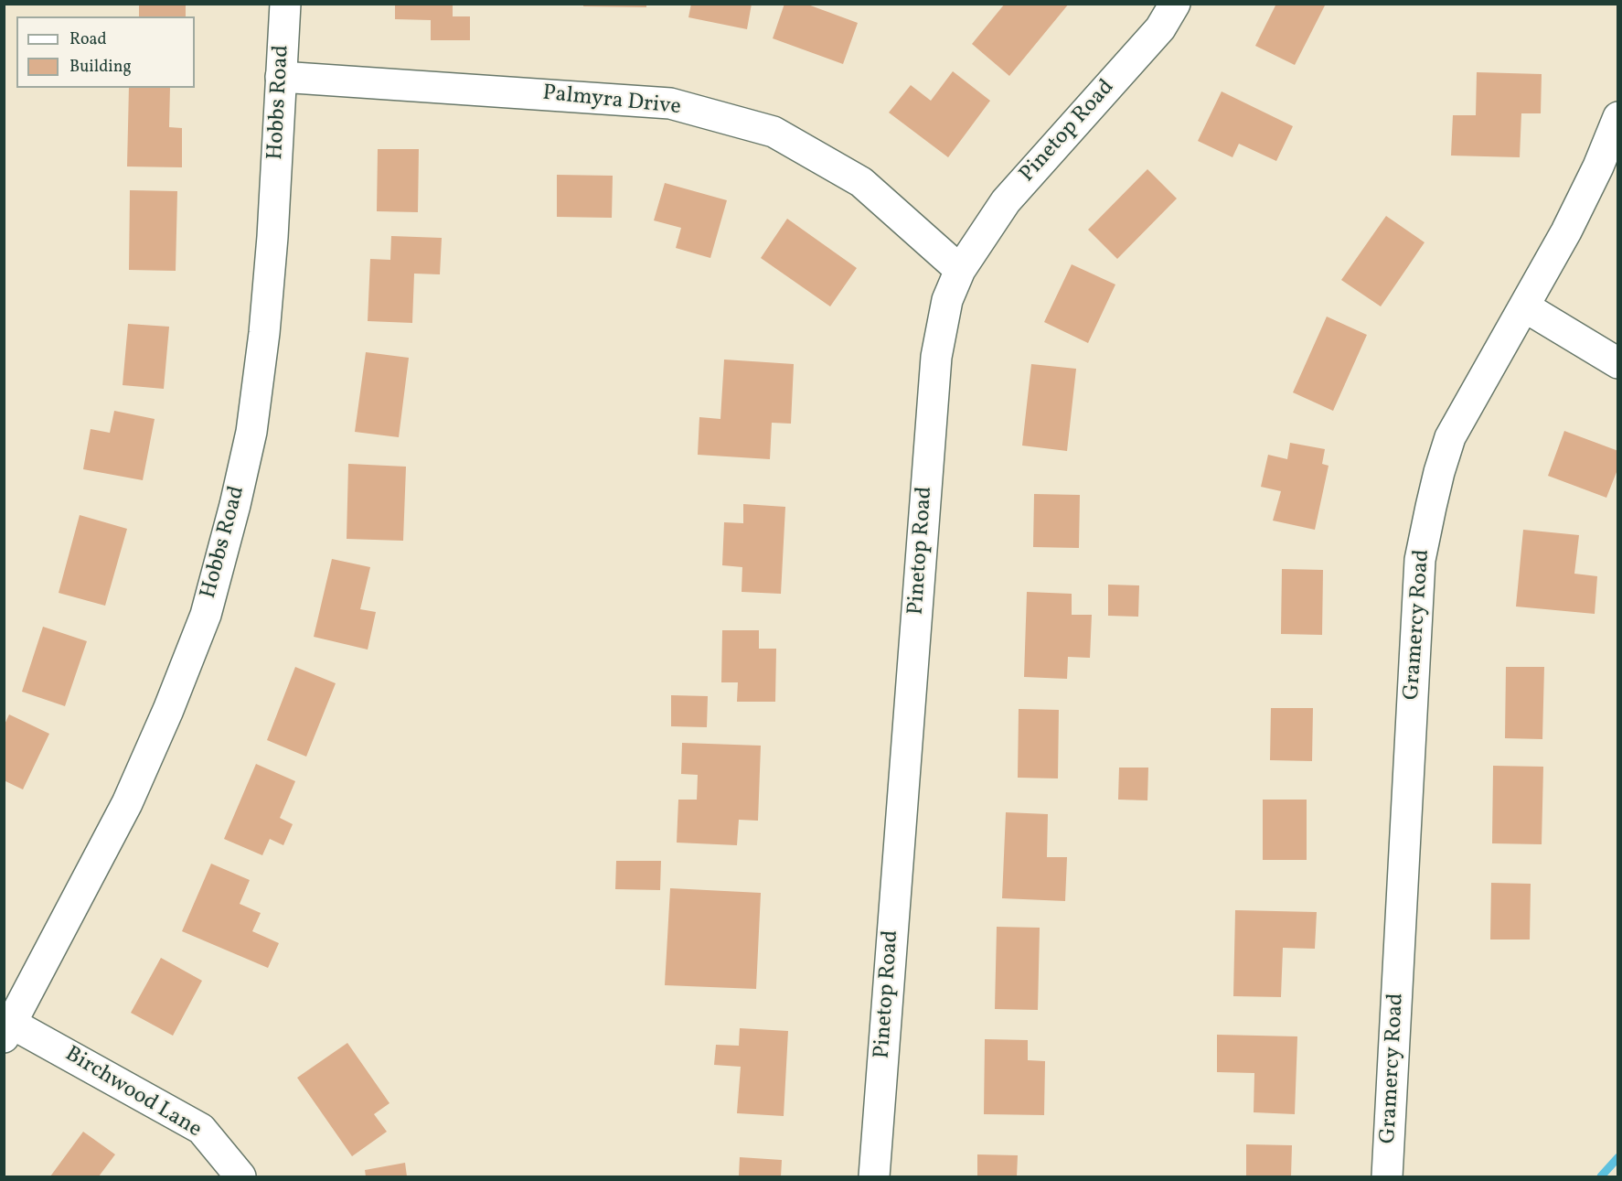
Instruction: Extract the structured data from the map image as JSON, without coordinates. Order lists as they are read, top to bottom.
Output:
{
  "streets": {
    "street": [
      "Palmyra Drive",
      "Hobbs Road",
      "Pinetop Road",
      "Gramercy Road",
      "Birchwood Lane"
    ]
  },
  "crossings": [
    ["Palmyra Drive", "Hobbs Road"],
    ["Palmyra Drive", "Pinetop Road"],
    ["Hobbs Road", "Birchwood Lane"]
  ],
  "legend": ["Road", "Building"]
}
